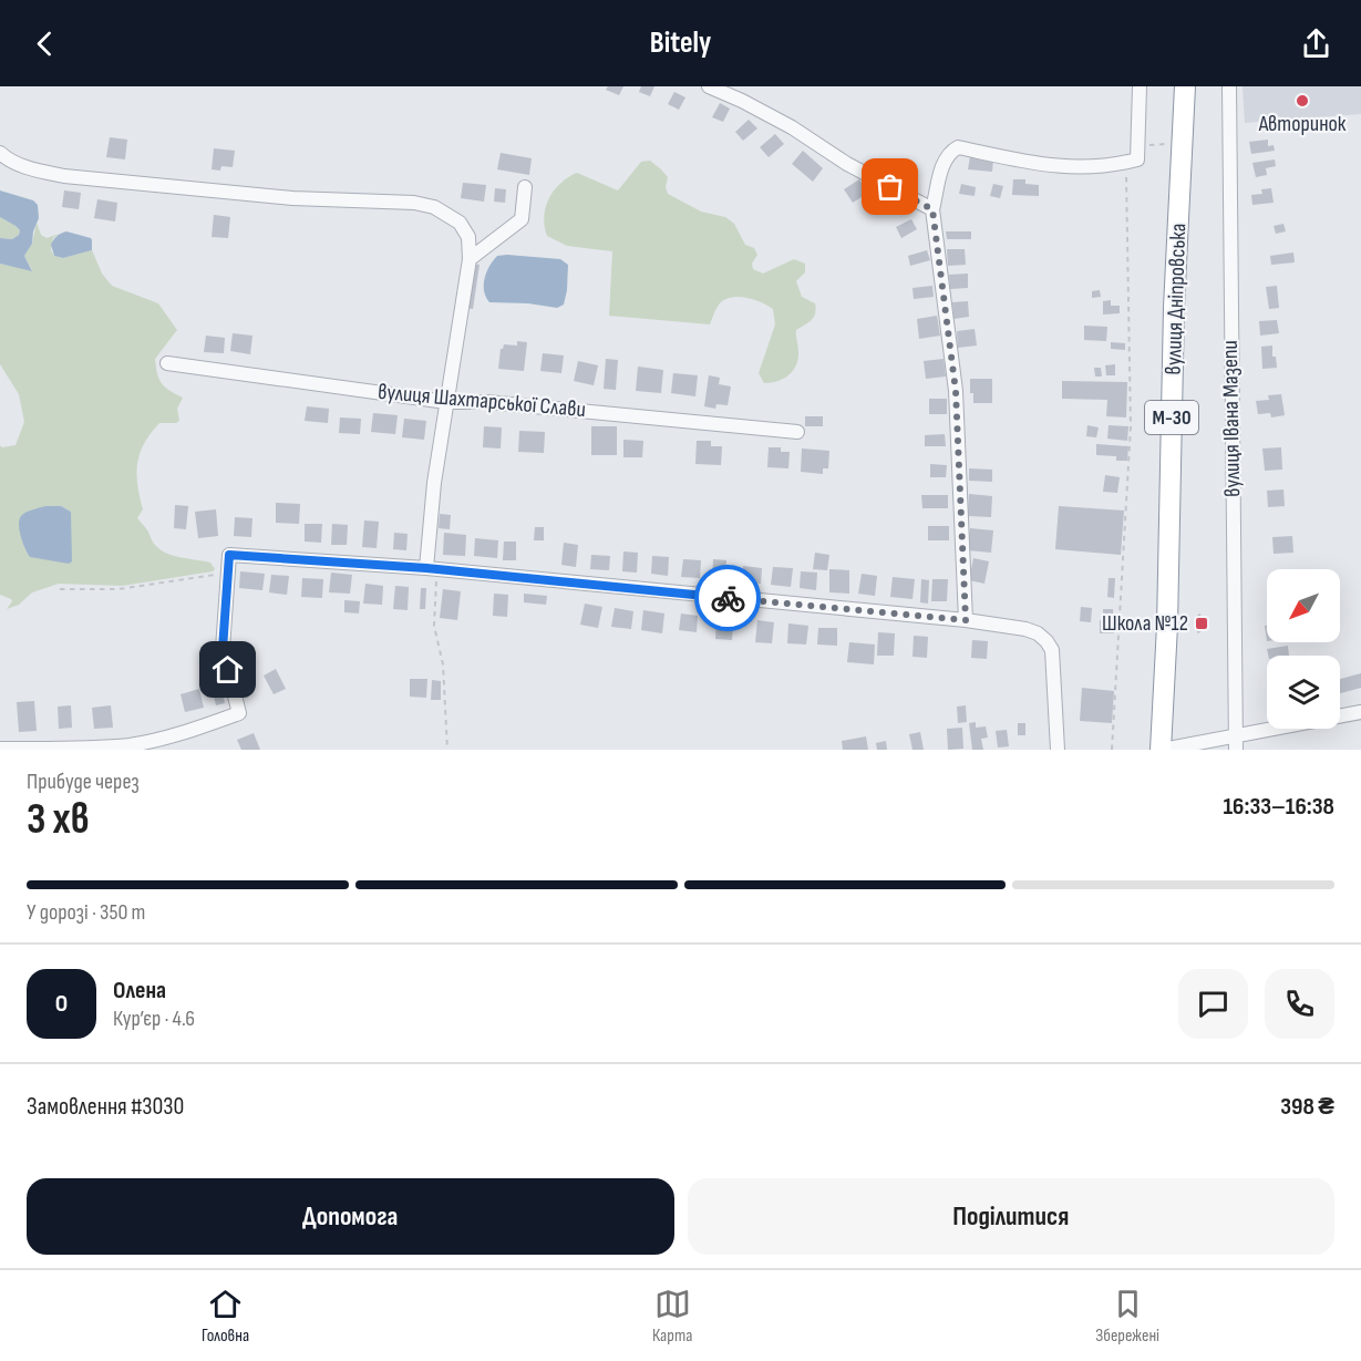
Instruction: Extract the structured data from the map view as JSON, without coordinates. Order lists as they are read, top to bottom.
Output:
{
  "streets": {
    "highway": ["вулиця Дніпровська", "М-30"],
    "street": ["вулиця Шахтарської Слави", "вулиця Івана Мазепи"]
  },
  "places": {
    "other": ["Авторинок"],
    "transit": ["Школа №12"]
  },
  "north": "bottom left",
  "page": {
    "header": "Bitely",
    "heading": ["3 хв", "Прибуде через", "16:33–16:38"],
    "panel": [
      "Олена",
      "Кур’єр · 4.6",
      "Замовлення #3030",
      "398 ₴"
    ],
    "bar": "У дорозі · 350 m",
    "round": "О",
    "buttons": ["Допомога", "Поділитися"],
    "tabs": ["Головна", "Карта", "Збережені"]
  }
}
